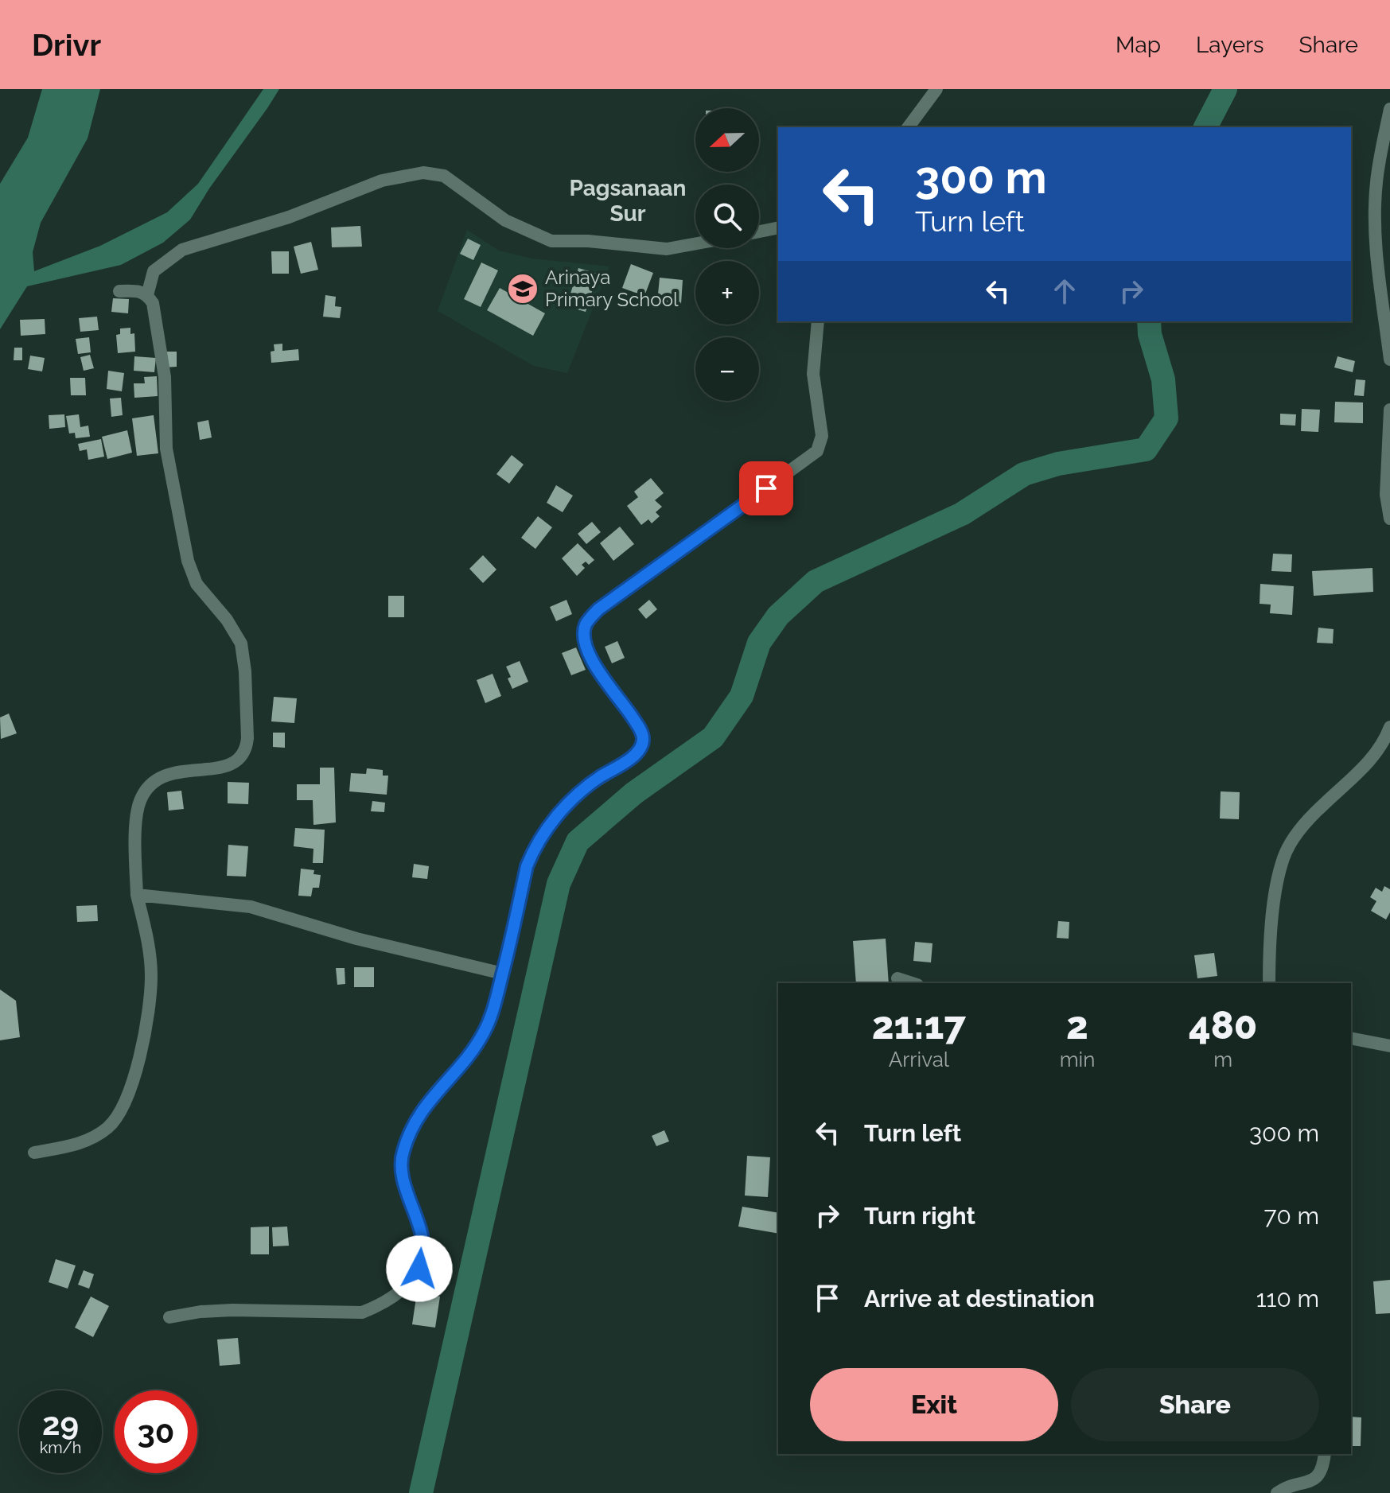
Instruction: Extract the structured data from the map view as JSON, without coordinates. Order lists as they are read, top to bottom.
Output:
{
  "districts": ["Pagsanaan Sur"],
  "places": {
    "school or university": ["Arinaya Primary School"]
  },
  "north": "left",
  "page": {
    "header": "Drivr",
    "nav": ["Map", "Layers", "Share"],
    "map_buttons": ["+", "−"],
    "turn": ["300 m", "Turn left"],
    "eta": [
      "21:17",
      "Arrival",
      "2",
      "min",
      "480",
      "m"
    ],
    "list": [
      {
        "name": "Turn left",
        "value": "300 m"
      },
      {
        "name": "Turn right",
        "value": "70 m"
      },
      {
        "name": "Arrive at destination",
        "value": "110 m"
      }
    ],
    "buttons": ["Exit", "Share"],
    "speed": "29 km/h",
    "limit": "30"
  }
}
